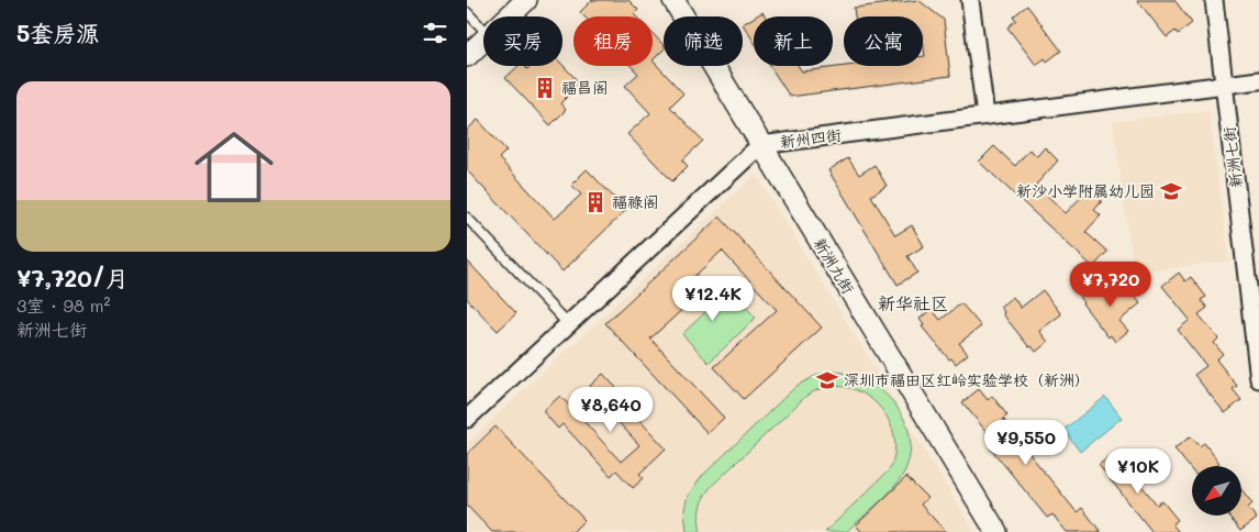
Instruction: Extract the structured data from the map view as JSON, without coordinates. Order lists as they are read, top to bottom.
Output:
{
  "streets": {
    "street": ["新州四街", "新洲七街", "新洲九街"]
  },
  "crossings": [
    ["新州四街", "新洲七街"],
    ["新州四街", "新洲九街"]
  ],
  "districts": ["新华社区"],
  "places": {
    "building": ["福昌阁", "福禄阁"],
    "school or university": ["新沙小学附属幼儿园", "深圳市福田区红岭实验学校（新洲）"]
  },
  "north": "bottom left",
  "page": {
    "heading": "5套房源",
    "chip": [
      "买房",
      "租房",
      "筛选",
      "新上",
      "公寓"
    ],
    "list": [
      {
        "name": "¥7,720/月",
        "note": "3室 · 98 m² · 新洲七街"
      }
    ],
    "price": [
      "¥7,720",
      "¥12.4K",
      "¥8,640",
      "¥9,550",
      "¥10K"
    ]
  }
}
